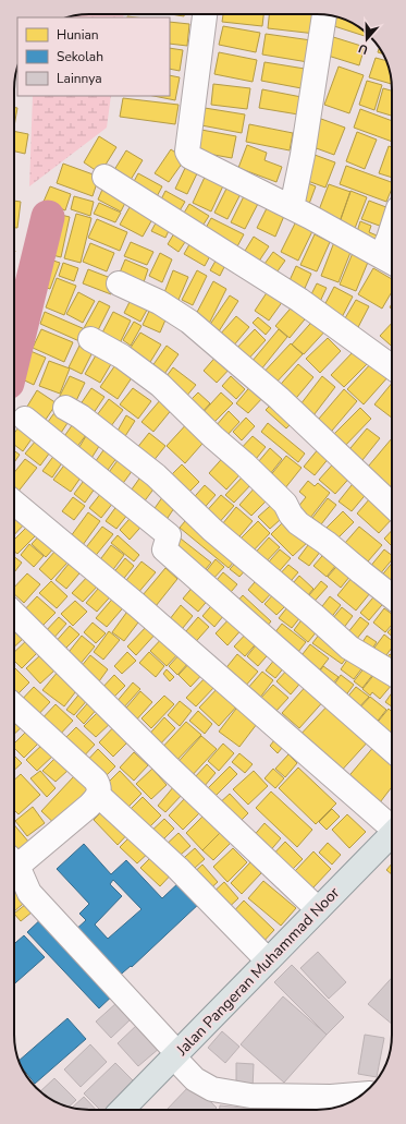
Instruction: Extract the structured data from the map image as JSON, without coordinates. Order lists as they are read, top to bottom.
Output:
{
  "streets": {
    "main road": ["Jalan Pangeran Muhammad Noor"]
  },
  "legend": ["Hunian", "Sekolah", "Lainnya"],
  "north": "bottom"
}
